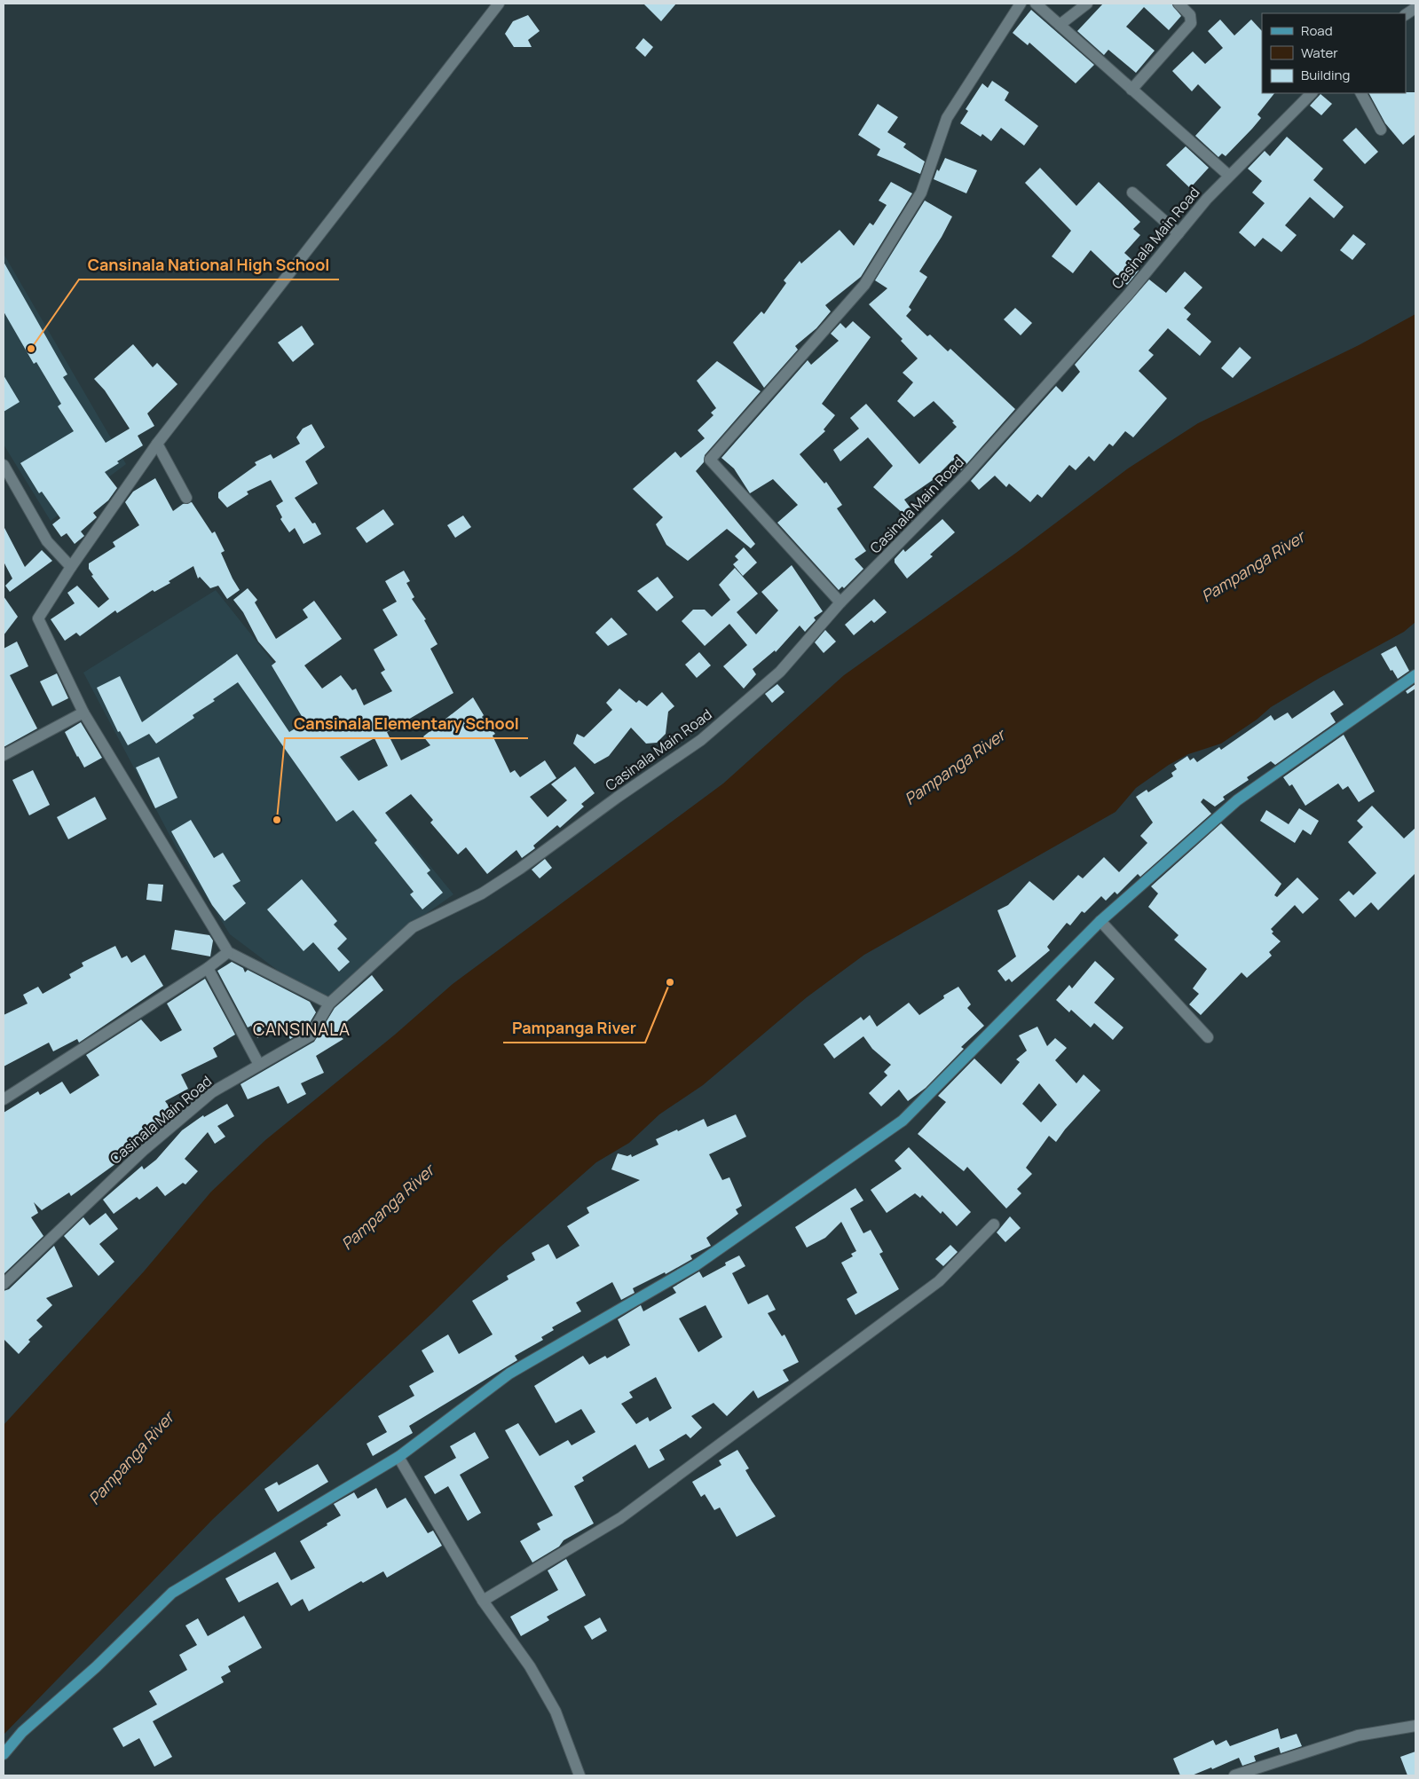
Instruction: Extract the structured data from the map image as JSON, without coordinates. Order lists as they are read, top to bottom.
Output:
{
  "streets": {
    "street": ["Casinala Main Road"]
  },
  "districts": ["CANSINALA"],
  "water": ["Pampanga River"],
  "places": ["Cansinala National High School", "Cansinala Elementary School", "Pampanga River"],
  "legend": ["Road", "Water", "Building"]
}
